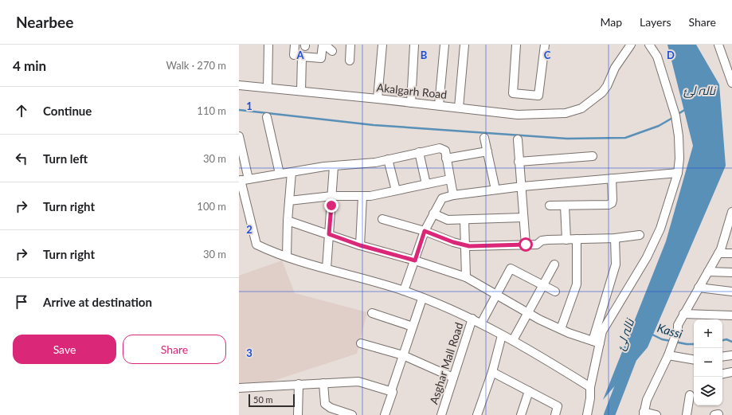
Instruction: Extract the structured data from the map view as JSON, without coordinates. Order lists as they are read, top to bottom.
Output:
{
  "streets": {
    "street": ["Akalgarh Road", "Asghar Mall Road"]
  },
  "water": ["نالہ لئ", "Kassi"],
  "scale_bar": "50 m",
  "page": {
    "header": "Nearbee",
    "nav": ["Map", "Layers", "Share"],
    "heading": ["4 min", "Walk · 270 m"],
    "list": [
      ["Continue", "110 m"],
      ["Turn left", "30 m"],
      ["Turn right", "100 m"],
      ["Turn right", "30 m"],
      "Arrive at destination"
    ],
    "map_buttons": ["+", "−"],
    "buttons": ["Save", "Share"],
    "scale": "50 m"
  },
  "grid": {
    "columns": [
      "A",
      "B",
      "C",
      "D"
    ],
    "rows": ["1", "2", "3"]
  }
}
